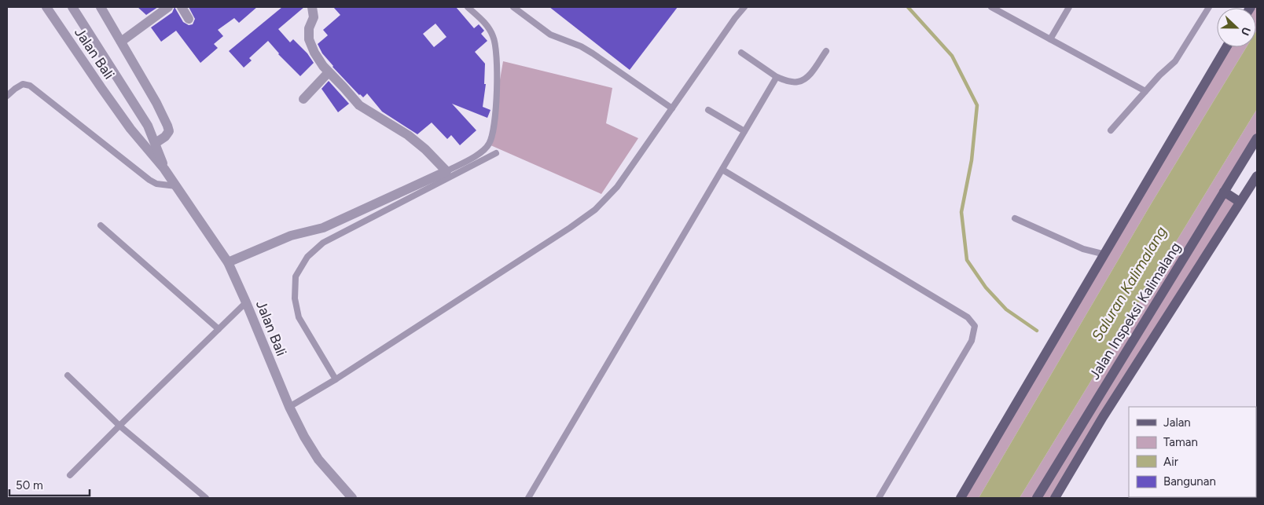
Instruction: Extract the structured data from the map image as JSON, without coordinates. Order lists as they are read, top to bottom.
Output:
{
  "streets": {
    "main road": ["Jalan Inspeksi Kalimalang"],
    "street": ["Jalan Bali"]
  },
  "water": ["Saluran Kalimalang"],
  "legend": [
    "Jalan",
    "Taman",
    "Air",
    "Bangunan"
  ],
  "scale_bar": "50 m",
  "north": "right"
}
